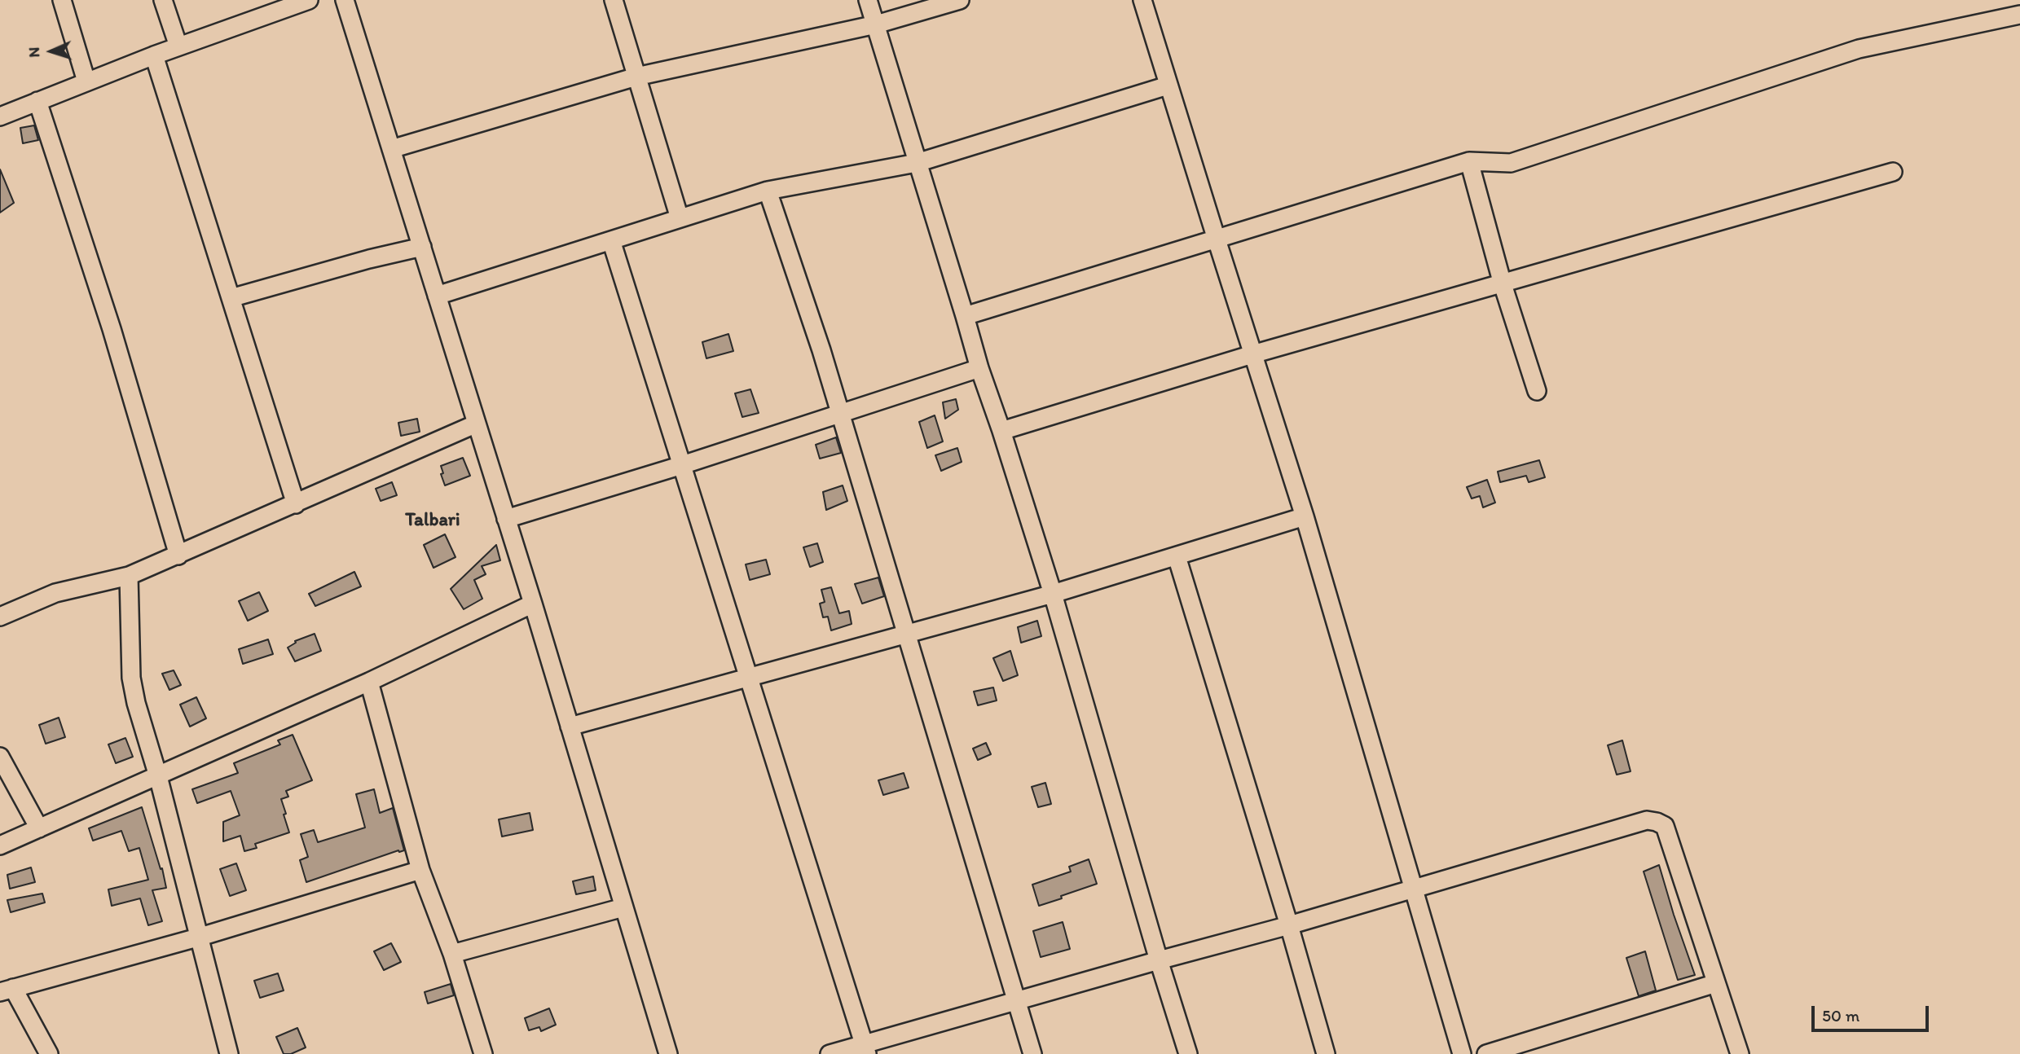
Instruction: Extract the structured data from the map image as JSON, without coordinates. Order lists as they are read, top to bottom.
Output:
{
  "districts": ["Talbari"],
  "scale_bar": "50 m",
  "north": "left"
}
